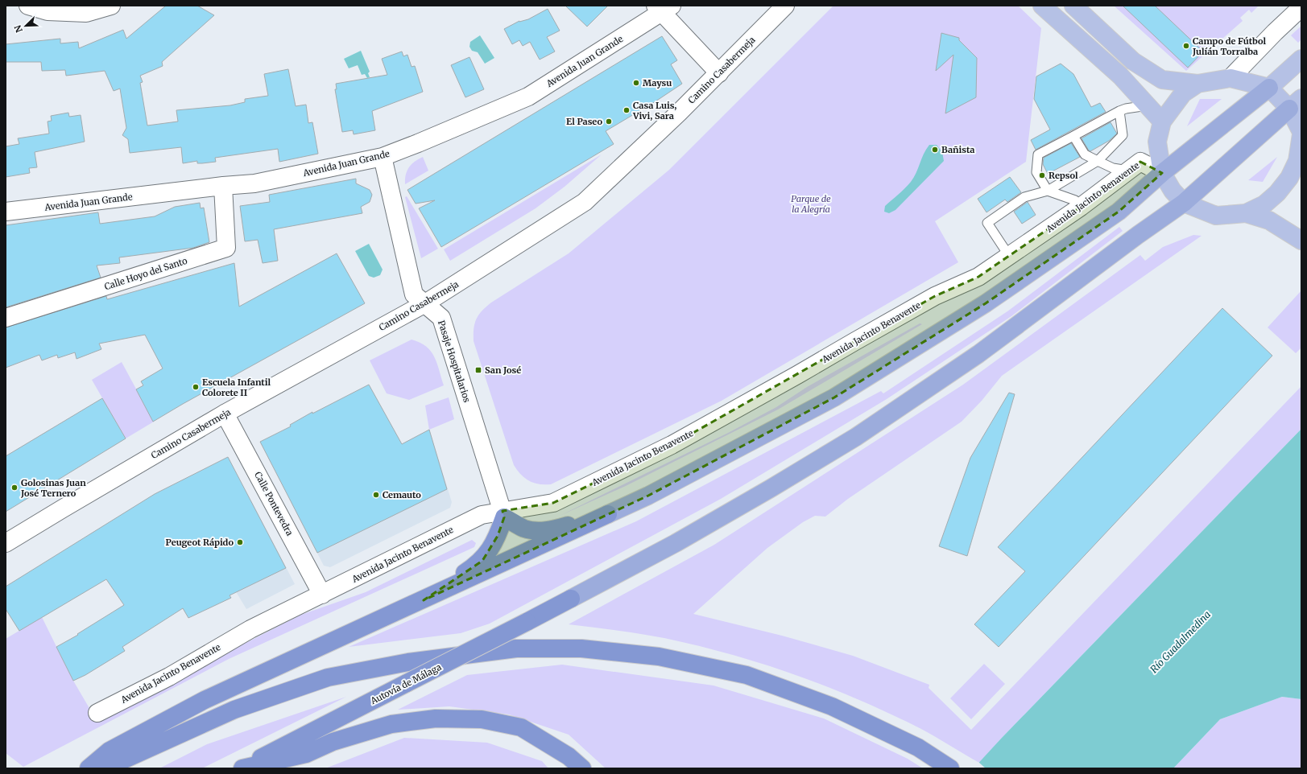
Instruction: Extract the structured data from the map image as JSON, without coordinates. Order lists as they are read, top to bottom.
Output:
{
  "streets": {
    "highway": ["Autovía de Málaga"],
    "street": [
      "Avenida Juan Grande",
      "Camino Casabermeja",
      "Avenida Jacinto Benavente",
      "Calle Hoyo del Santo",
      "Pasaje Hospitalarios",
      "Calle Pontevedra"
    ]
  },
  "crossings": [
    ["Avenida Juan Grande", "Calle Hoyo del Santo"],
    ["Avenida Juan Grande", "Pasaje Hospitalarios"],
    ["Camino Casabermeja", "Pasaje Hospitalarios"],
    ["Camino Casabermeja", "Calle Pontevedra"],
    ["Avenida Jacinto Benavente", "Pasaje Hospitalarios"],
    ["Avenida Jacinto Benavente", "Calle Pontevedra"]
  ],
  "water": ["Río Guadalmedina"],
  "parks": ["Parque de la Alegría"],
  "places": {
    "other": [
      "Campo de Fútbol Julíán Torralba",
      "Maysu",
      "Casa Luis, Vivi, Sara",
      "El Paseo",
      "Bañista",
      "Repsol",
      "Escuela Infantil Colorete II",
      "Golosinas Juan José Ternero",
      "Cemauto",
      "Peugeot Rápido"
    ],
    "transit": ["San José"]
  },
  "north": "bottom left"
}
